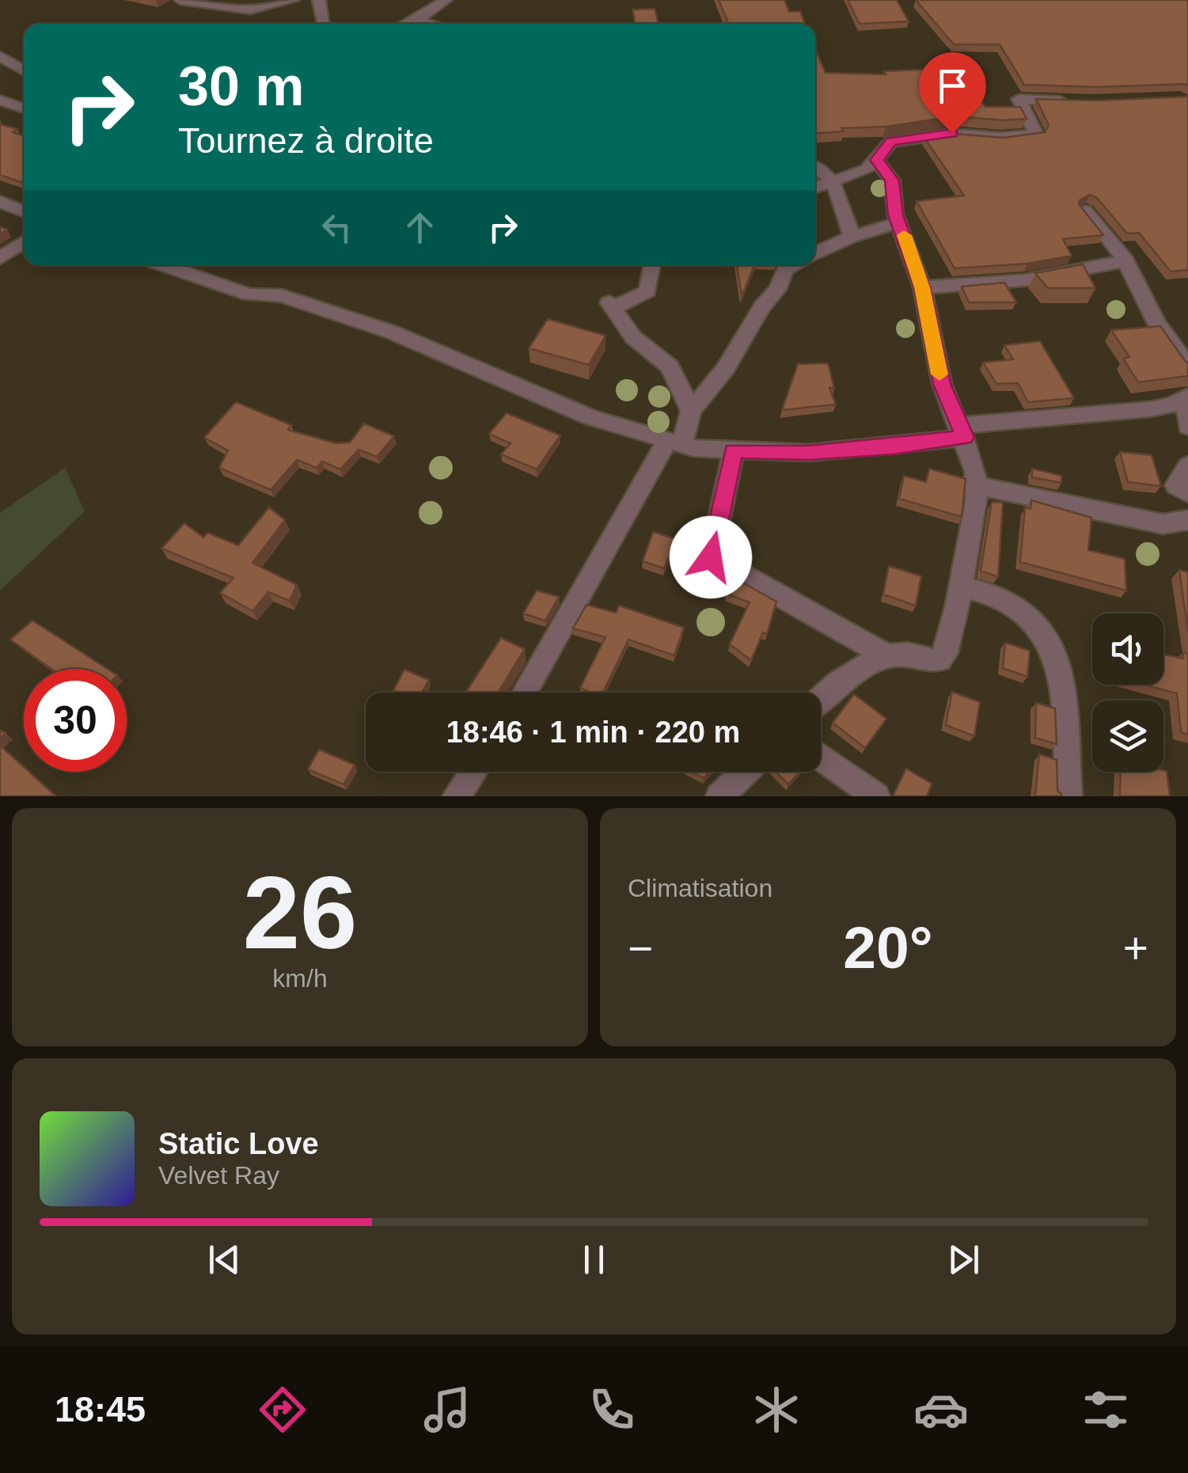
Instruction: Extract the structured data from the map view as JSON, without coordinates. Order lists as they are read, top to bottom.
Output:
{
  "page": {
    "turn": ["30 m", "Tournez à droite"],
    "limit": "30",
    "trip": "18:46 · 1 min · 220 m",
    "tile": [
      ["26", "km/h"],
      "Climatisation"
    ],
    "heat": ["−", "20°", "+"],
    "song": ["Static Love", "Velvet Ray"],
    "tabs": "18:45"
  }
}
